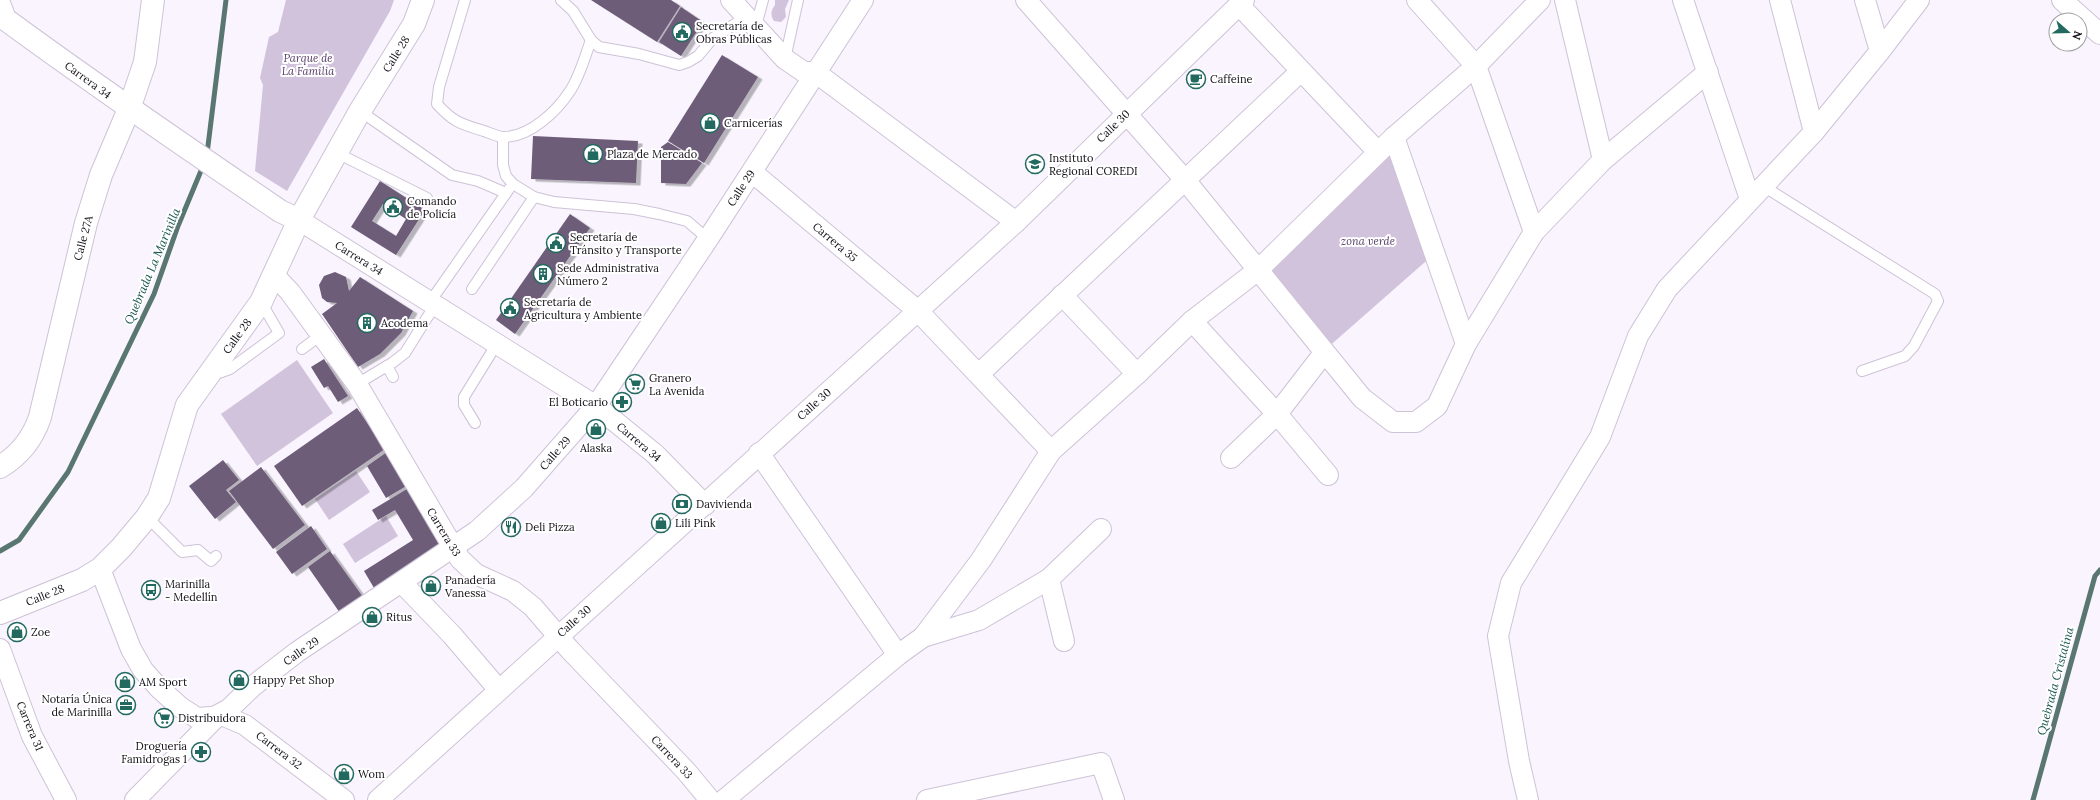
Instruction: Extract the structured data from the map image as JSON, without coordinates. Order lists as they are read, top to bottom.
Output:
{
  "streets": {
    "main road": ["Calle 28", "Carrera 34", "Calle 27A"],
    "street": [
      "Calle 30",
      "Calle 29",
      "Carrera 35",
      "Carrera 33",
      "Carrera 31",
      "Carrera 32"
    ]
  },
  "crossings": [
    ["Calle 28", "Carrera 34"],
    ["Calle 28", "Carrera 33"],
    ["Calle 28", "Carrera 32"],
    ["Carrera 34", "Calle 30"],
    ["Carrera 34", "Calle 29"],
    ["Carrera 34", "Calle 27A"],
    ["Calle 30", "Carrera 35"],
    ["Calle 30", "Carrera 33"],
    ["Calle 29", "Carrera 35"],
    ["Calle 29", "Carrera 33"],
    ["Calle 29", "Carrera 32"]
  ],
  "water": ["Quebrada La Marinilla", "Quebrada Cristalina"],
  "parks": ["Parque de La Familia", "zona verde"],
  "places": {
    "public building": [
      "Secretaría de Obras Públicas",
      "Comando de Policía",
      "Secretaría de Tránsito y Transporte",
      "Secretaría de Agricultura y Ambiente"
    ],
    "cafe": ["Caffeine"],
    "shop": [
      "Carnicerías",
      "Plaza de Mercado",
      "Alaska",
      "Lili Pink",
      "Panadería Vanessa",
      "Ritus",
      "Zoe",
      "Happy Pet Shop",
      "AM Sport",
      "Wom"
    ],
    "school or university": ["Instituto Regional COREDI"],
    "building": ["Sede Administrativa Número 2", "Acodema"],
    "supermarket": ["Granero La Avenida", "Distribuidora"],
    "pharmacy": ["El Boticario", "Droguería Famidrogas 1"],
    "bank": ["Davivienda"],
    "restaurant": ["Deli Pizza"],
    "bus stop": ["Marinilla - Medellín"],
    "office": ["Notaría Única de Marinilla"]
  },
  "north": "right"
}
